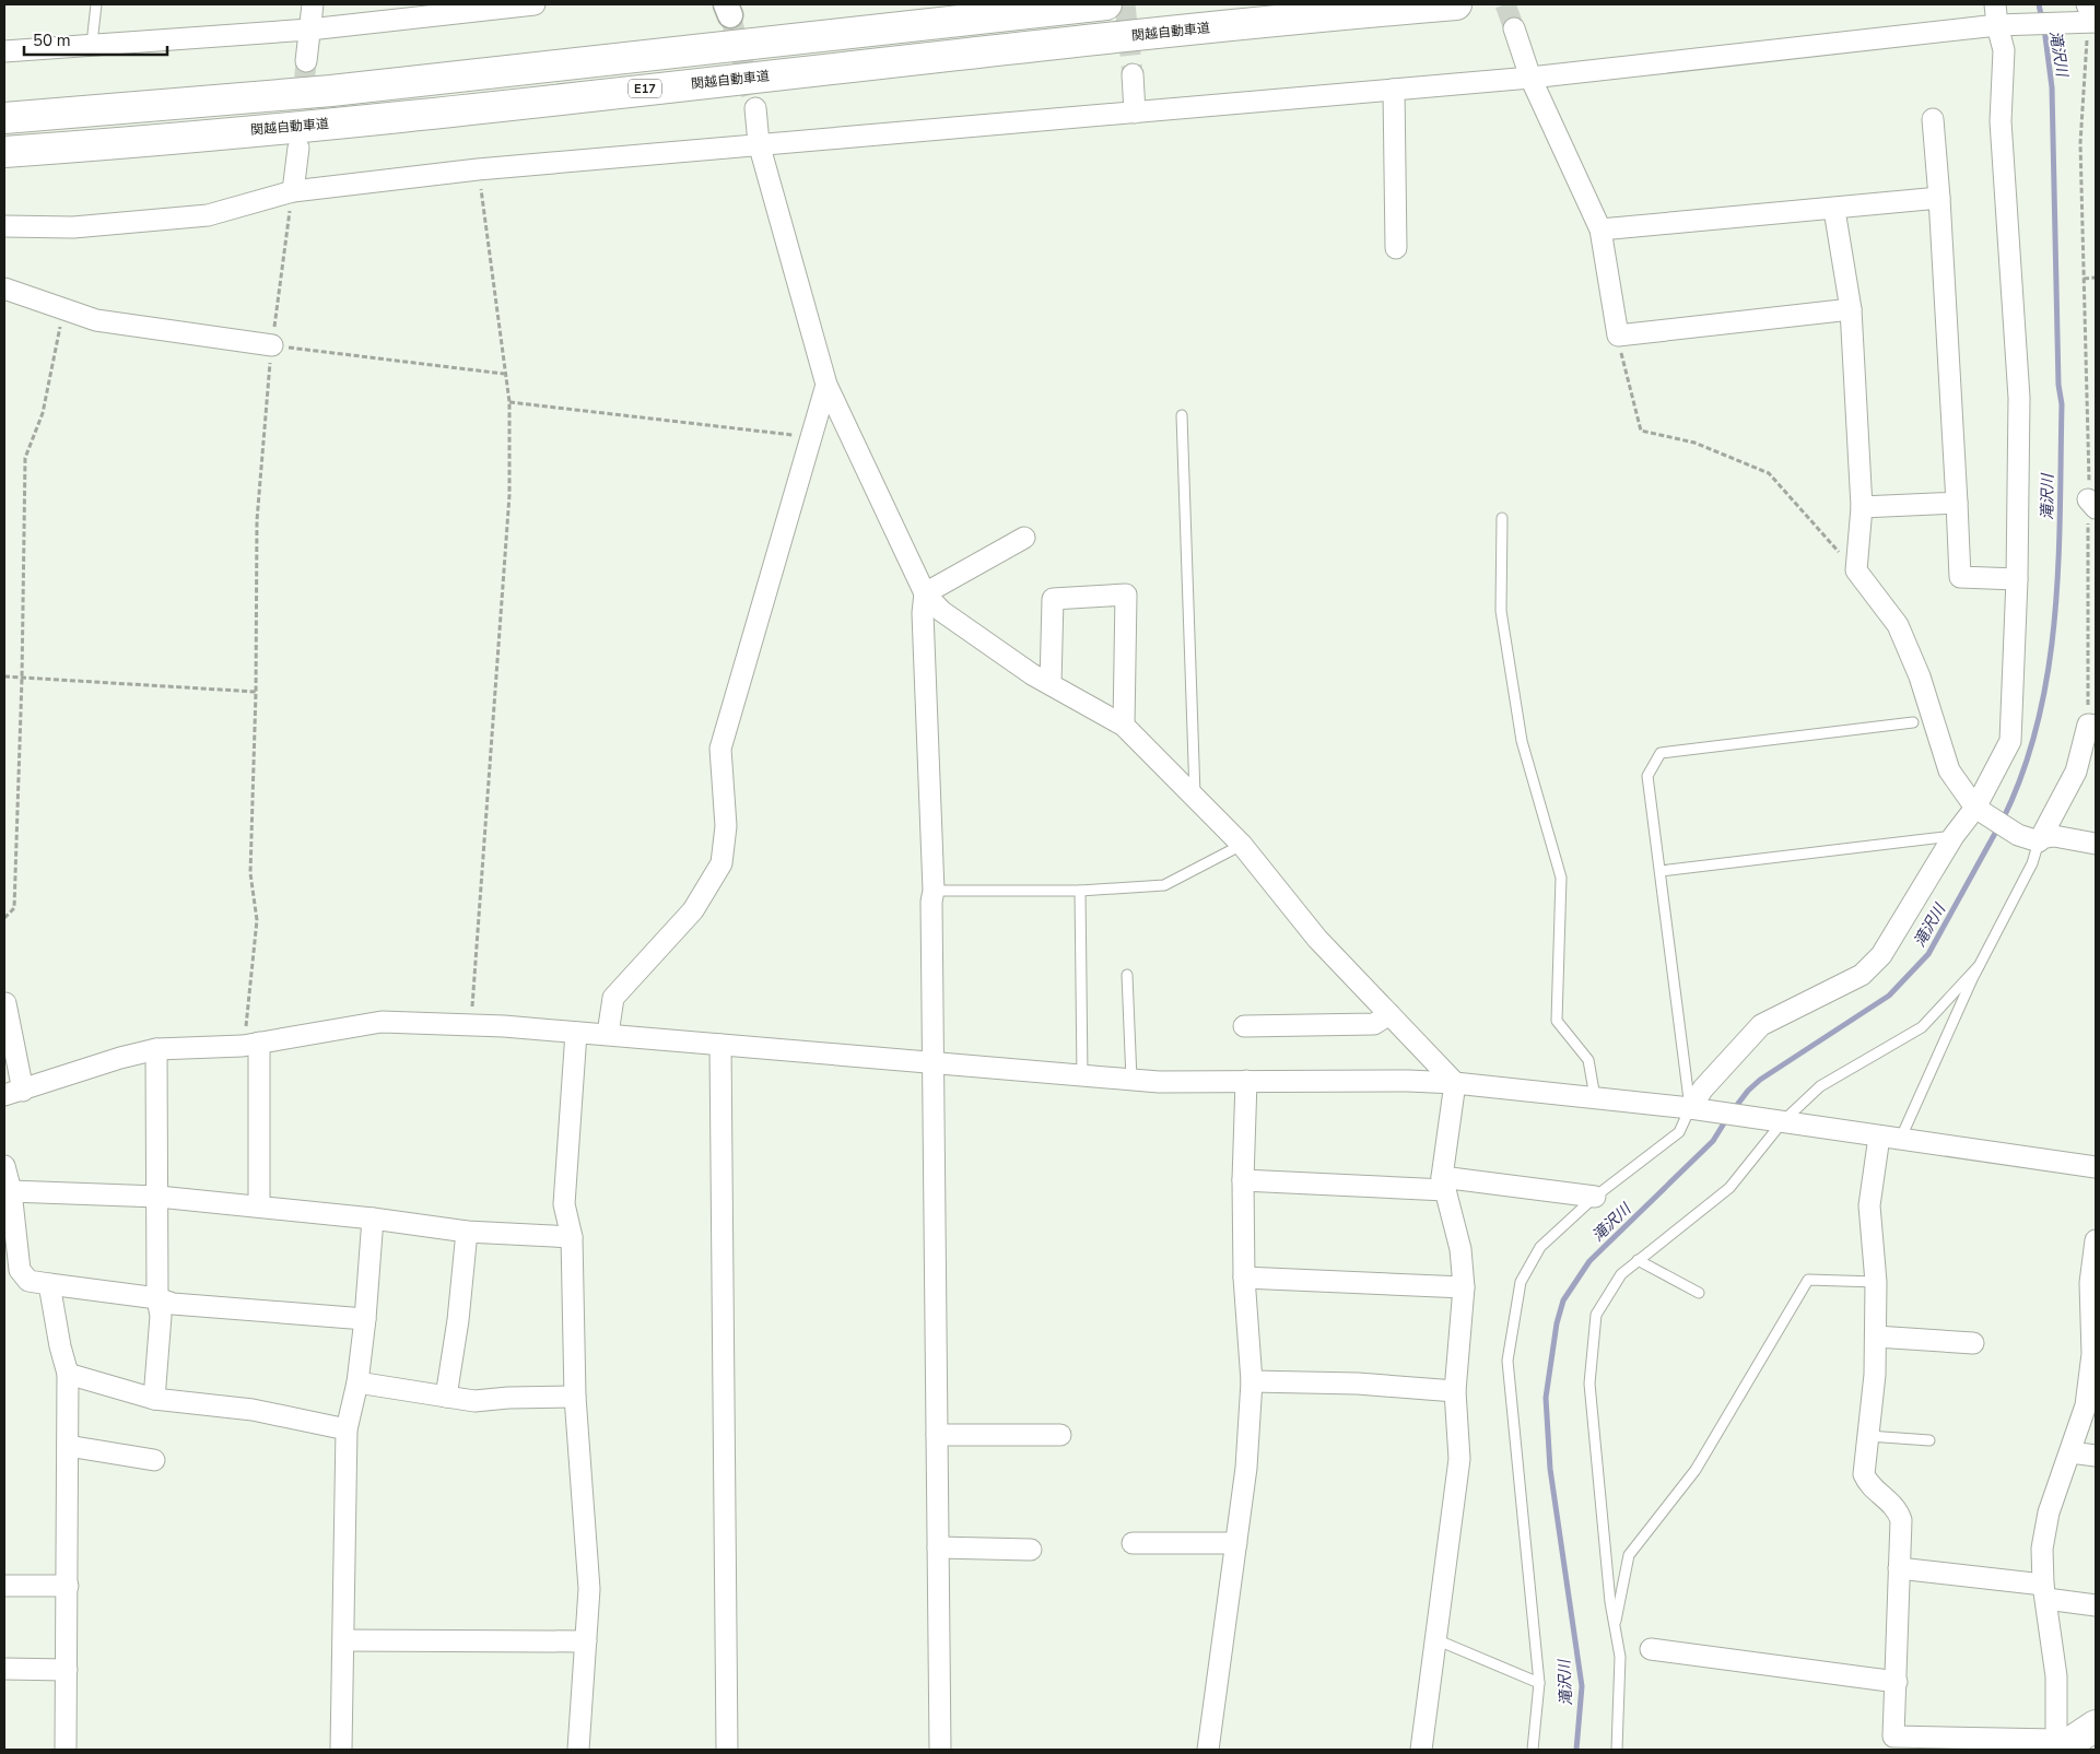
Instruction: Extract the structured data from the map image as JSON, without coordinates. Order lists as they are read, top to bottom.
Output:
{
  "streets": {
    "main road": ["関越自動車道", "E17"]
  },
  "water": ["滝沢川"],
  "scale_bar": "50 m"
}
